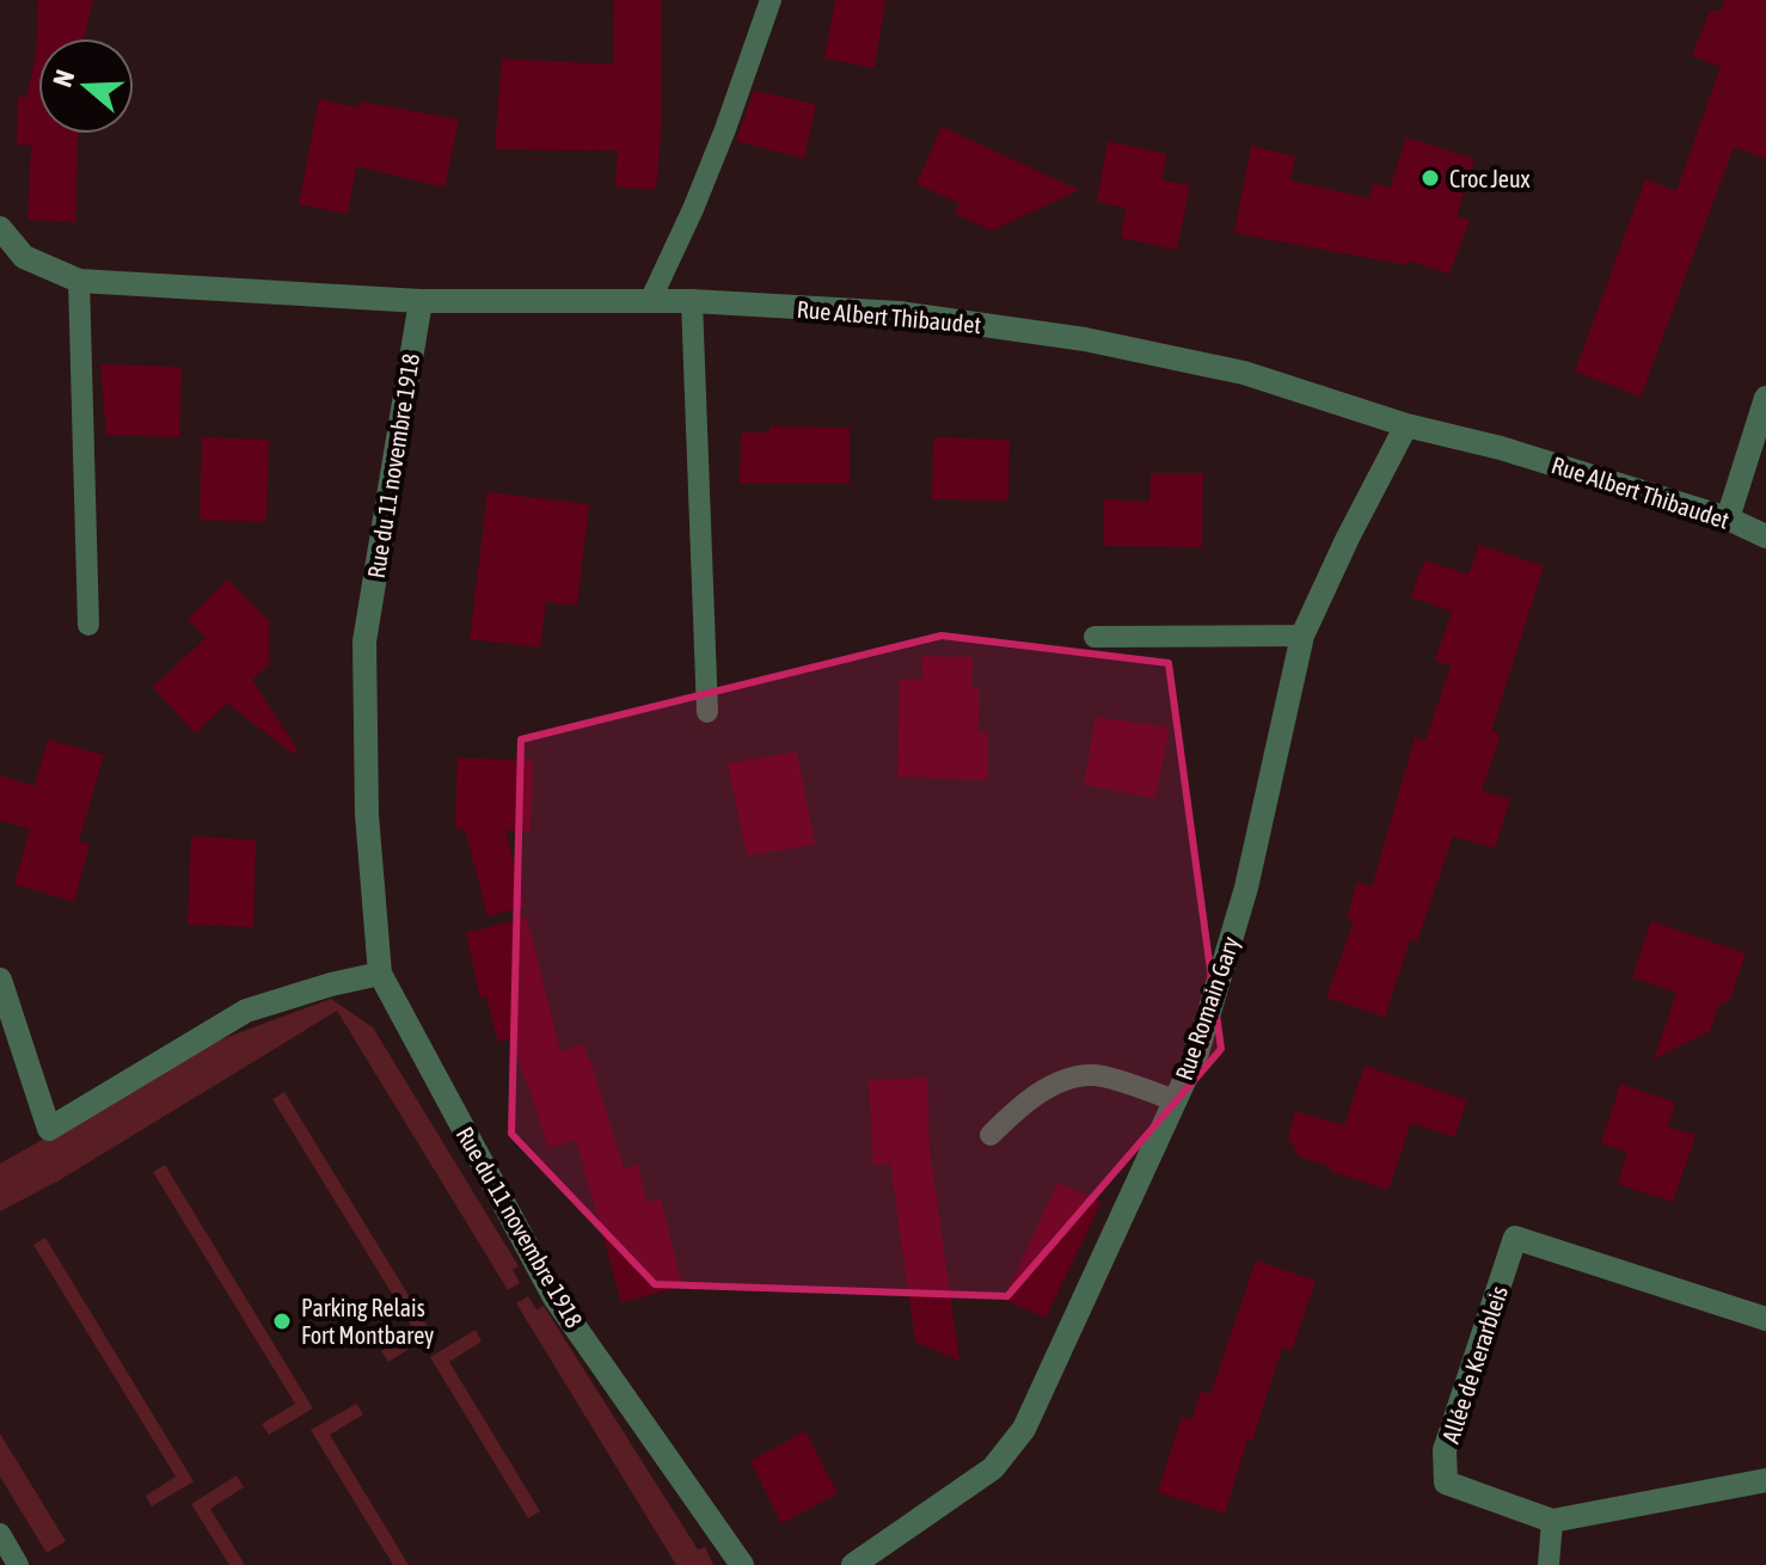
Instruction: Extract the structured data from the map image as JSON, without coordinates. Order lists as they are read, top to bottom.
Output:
{
  "streets": {
    "street": [
      "Rue Albert Thibaudet",
      "Rue du 11 novembre 1918",
      "Rue Romain Gary",
      "Allée de Kerarbleis"
    ]
  },
  "crossings": [
    ["Rue Albert Thibaudet", "Rue du 11 novembre 1918"],
    ["Rue Albert Thibaudet", "Rue Romain Gary"]
  ],
  "places": ["Croc Jeux", "Parking Relais Fort Montbarey"],
  "north": "left"
}
